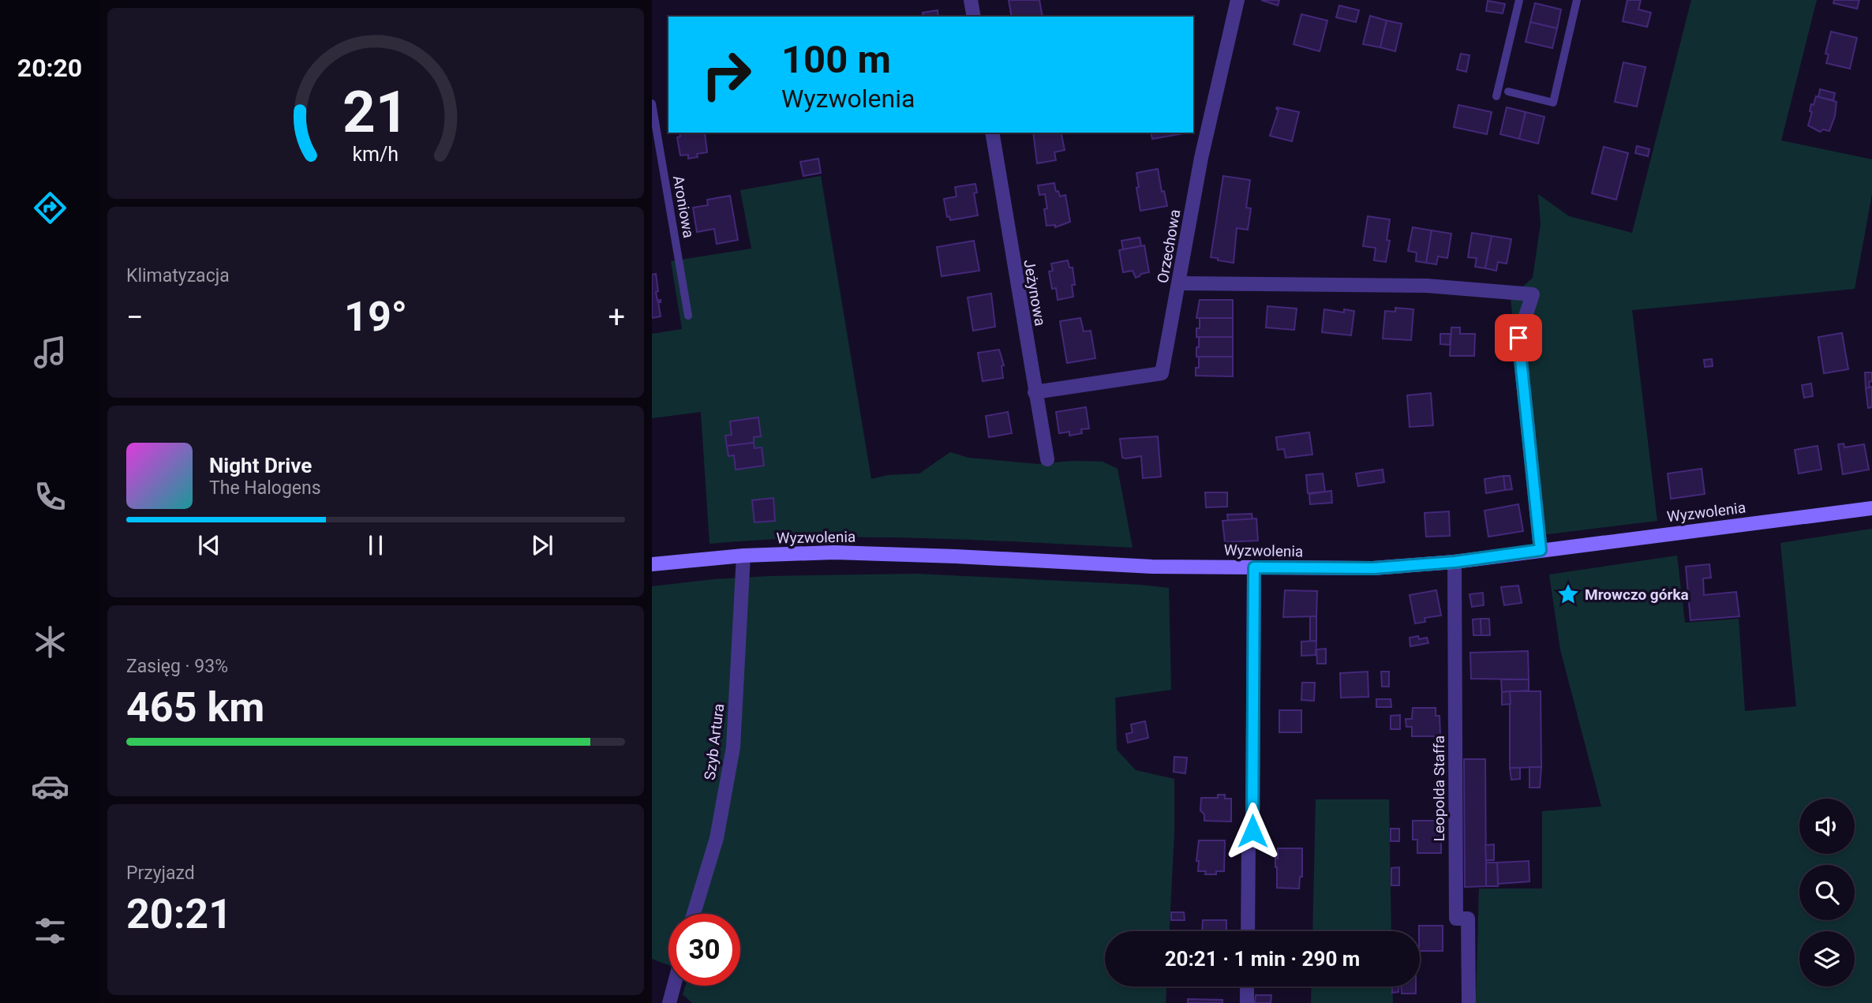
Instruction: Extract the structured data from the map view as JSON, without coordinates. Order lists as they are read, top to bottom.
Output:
{
  "streets": {
    "street": [
      "Orzechowa",
      "Jeżynowa",
      "Wyzwolenia",
      "Szyb Artura",
      "Leopolda Staffa"
    ],
    "lane": ["Aroniowa"]
  },
  "crossings": [
    ["Orzechowa", "Jeżynowa"],
    ["Wyzwolenia", "Szyb Artura"],
    ["Wyzwolenia", "Leopolda Staffa"]
  ],
  "places": {
    "place": ["Mrowczo górka"]
  },
  "page": {
    "tabs": "20:20",
    "turn": ["100 m", "Wyzwolenia"],
    "tile": [
      "Klimatyzacja",
      ["Zasięg · 93%", "465 km"],
      ["Przyjazd", "20:21"]
    ],
    "heat": ["−", "19°", "+"],
    "song": ["Night Drive", "The Halogens"],
    "limit": "30",
    "trip": "20:21 · 1 min · 290 m",
    "gauge": ["21", "km/h"]
  }
}
